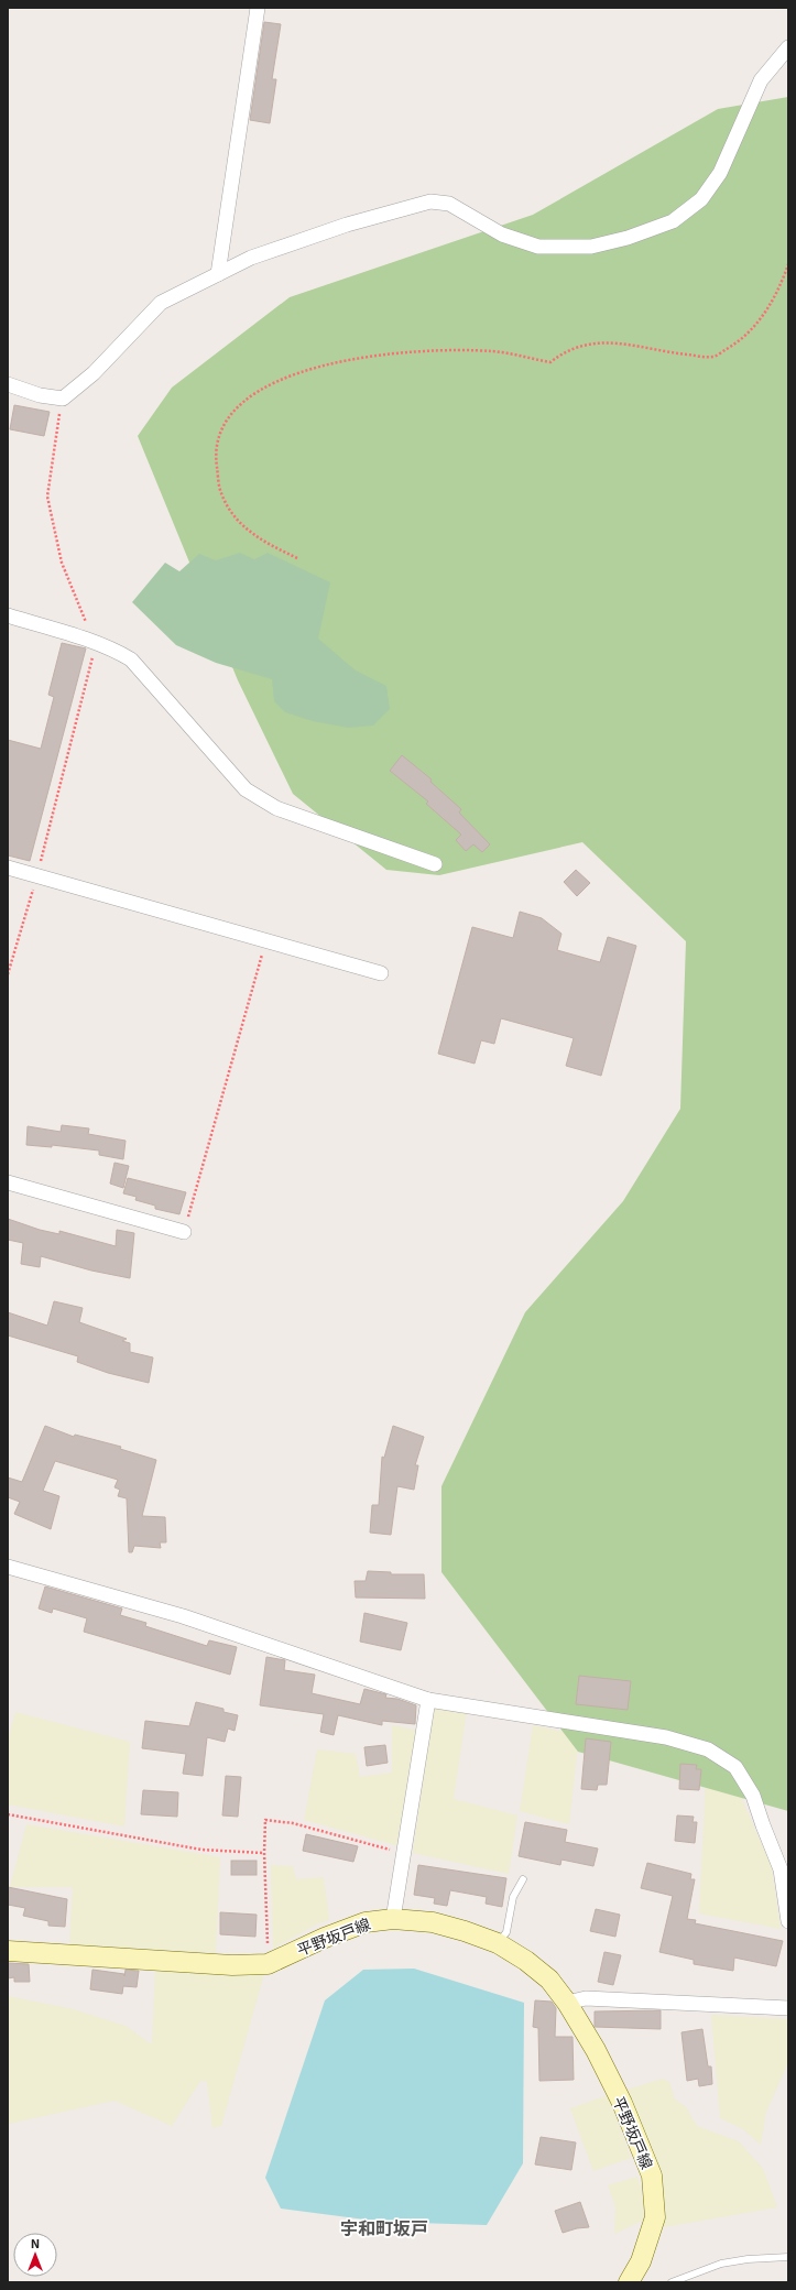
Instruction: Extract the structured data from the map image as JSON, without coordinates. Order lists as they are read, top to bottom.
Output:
{
  "streets": {
    "main road": ["平野坂戸線"]
  },
  "districts": ["宇和町坂戸"],
  "north": "top"
}
